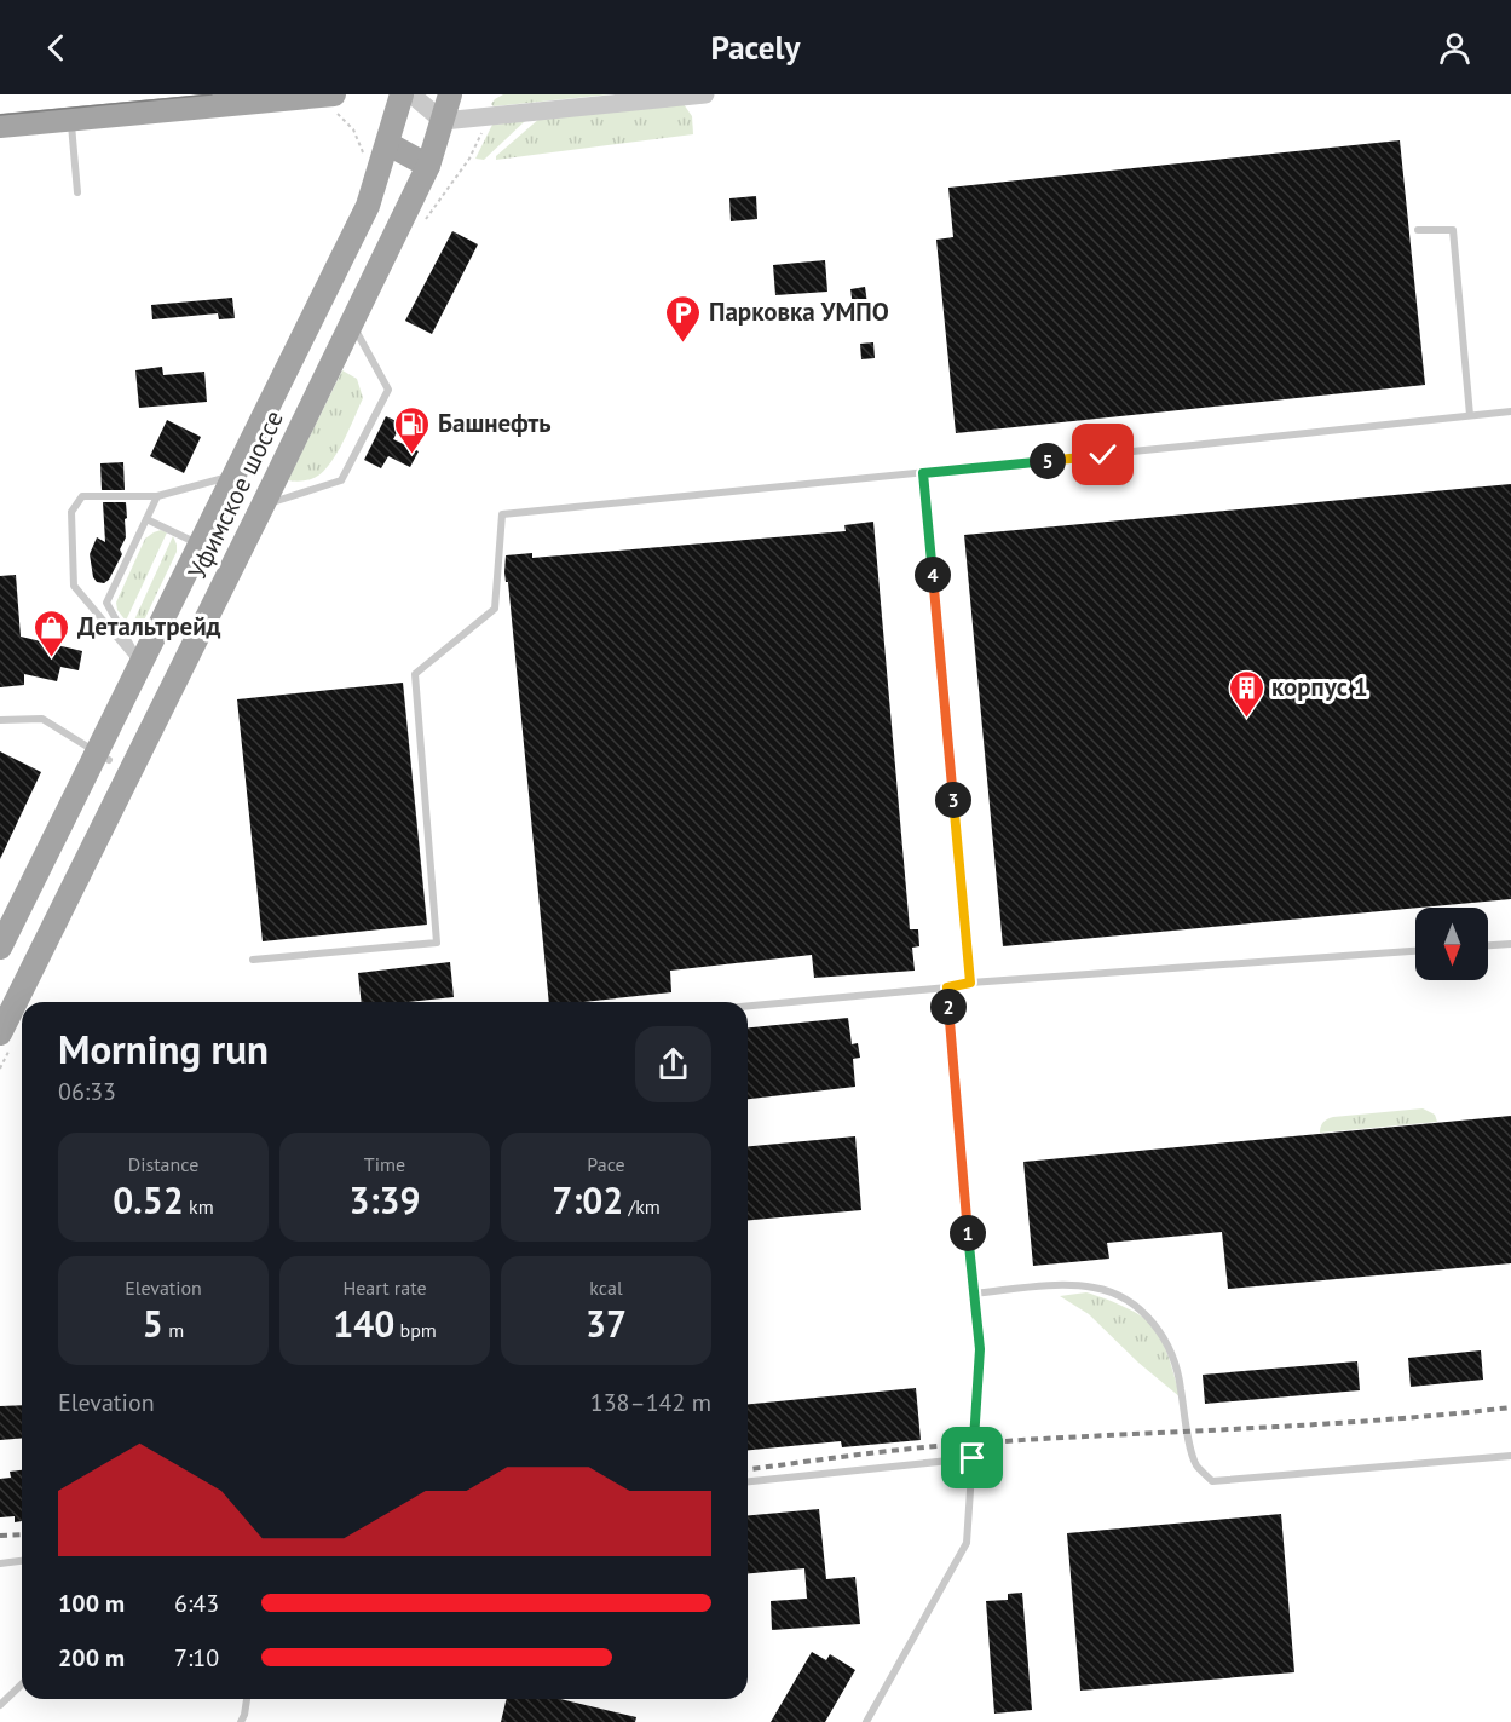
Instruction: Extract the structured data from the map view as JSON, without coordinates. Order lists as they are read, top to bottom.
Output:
{
  "streets": {
    "main road": ["Уфимское шоссе"]
  },
  "places": {
    "parking": ["Парковка УМПО"],
    "fuel station": ["Башнефть"],
    "shop": ["Детальтрейд"],
    "building": ["корпус 1"]
  },
  "north": "bottom",
  "page": {
    "header": "Pacely",
    "pins": [
      "5",
      "4",
      "3",
      "2",
      "1"
    ],
    "heading": ["Morning run", "06:33"],
    "stats": [
      ["Distance", "0.52 km"],
      ["Time", "3:39"],
      ["Pace", "7:02 /km"],
      ["Elevation", "5 m"],
      ["Heart rate", "140 bpm"],
      ["kcal", "37"]
    ],
    "chart": ["Elevation", "138–142 m"],
    "list": [
      {
        "name": "100 m",
        "note": "6:43"
      },
      {
        "name": "200 m",
        "note": "7:10"
      }
    ]
  }
}
